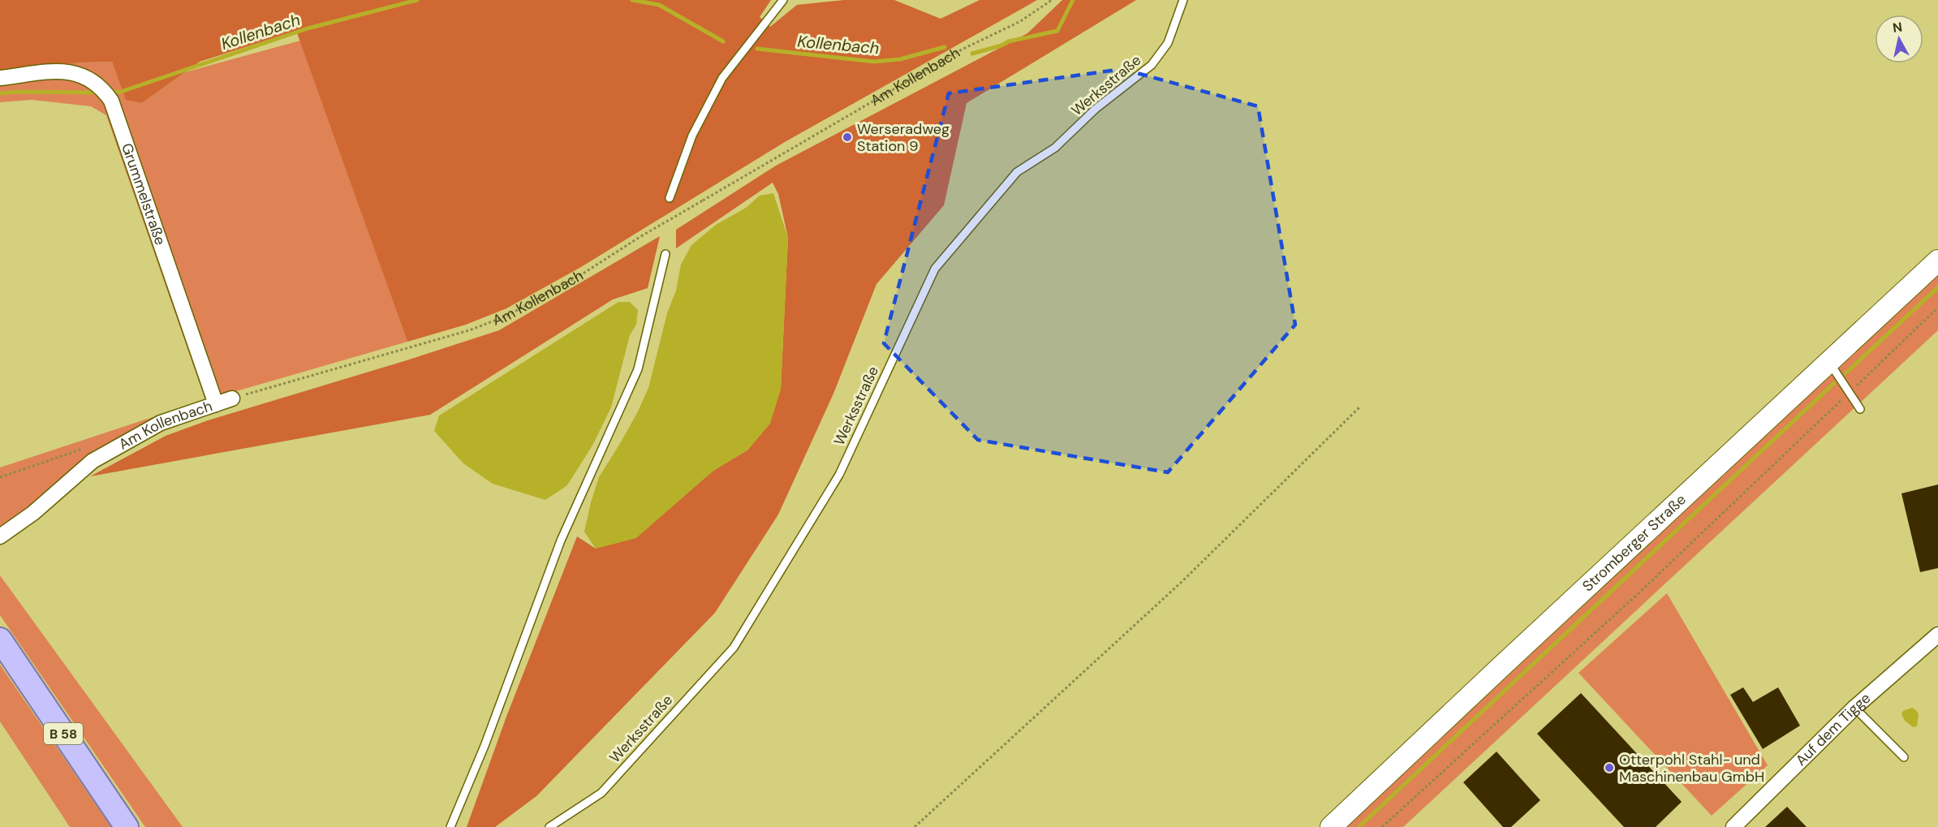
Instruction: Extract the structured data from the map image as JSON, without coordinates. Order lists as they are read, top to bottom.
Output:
{
  "streets": {
    "main road": ["Stromberger Straße", "B 58"],
    "street": ["Am Kollenbach", "Grummelstraße", "Auf dem Tigge"],
    "lane": ["Werksstraße"]
  },
  "crossings": [
    ["Am Kollenbach", "Grummelstraße"]
  ],
  "water": ["Kollenbach"],
  "places": ["Werseradweg Station 9", "Otterpohl Stahl- und Maschinenbau GmbH"],
  "north": "top"
}
